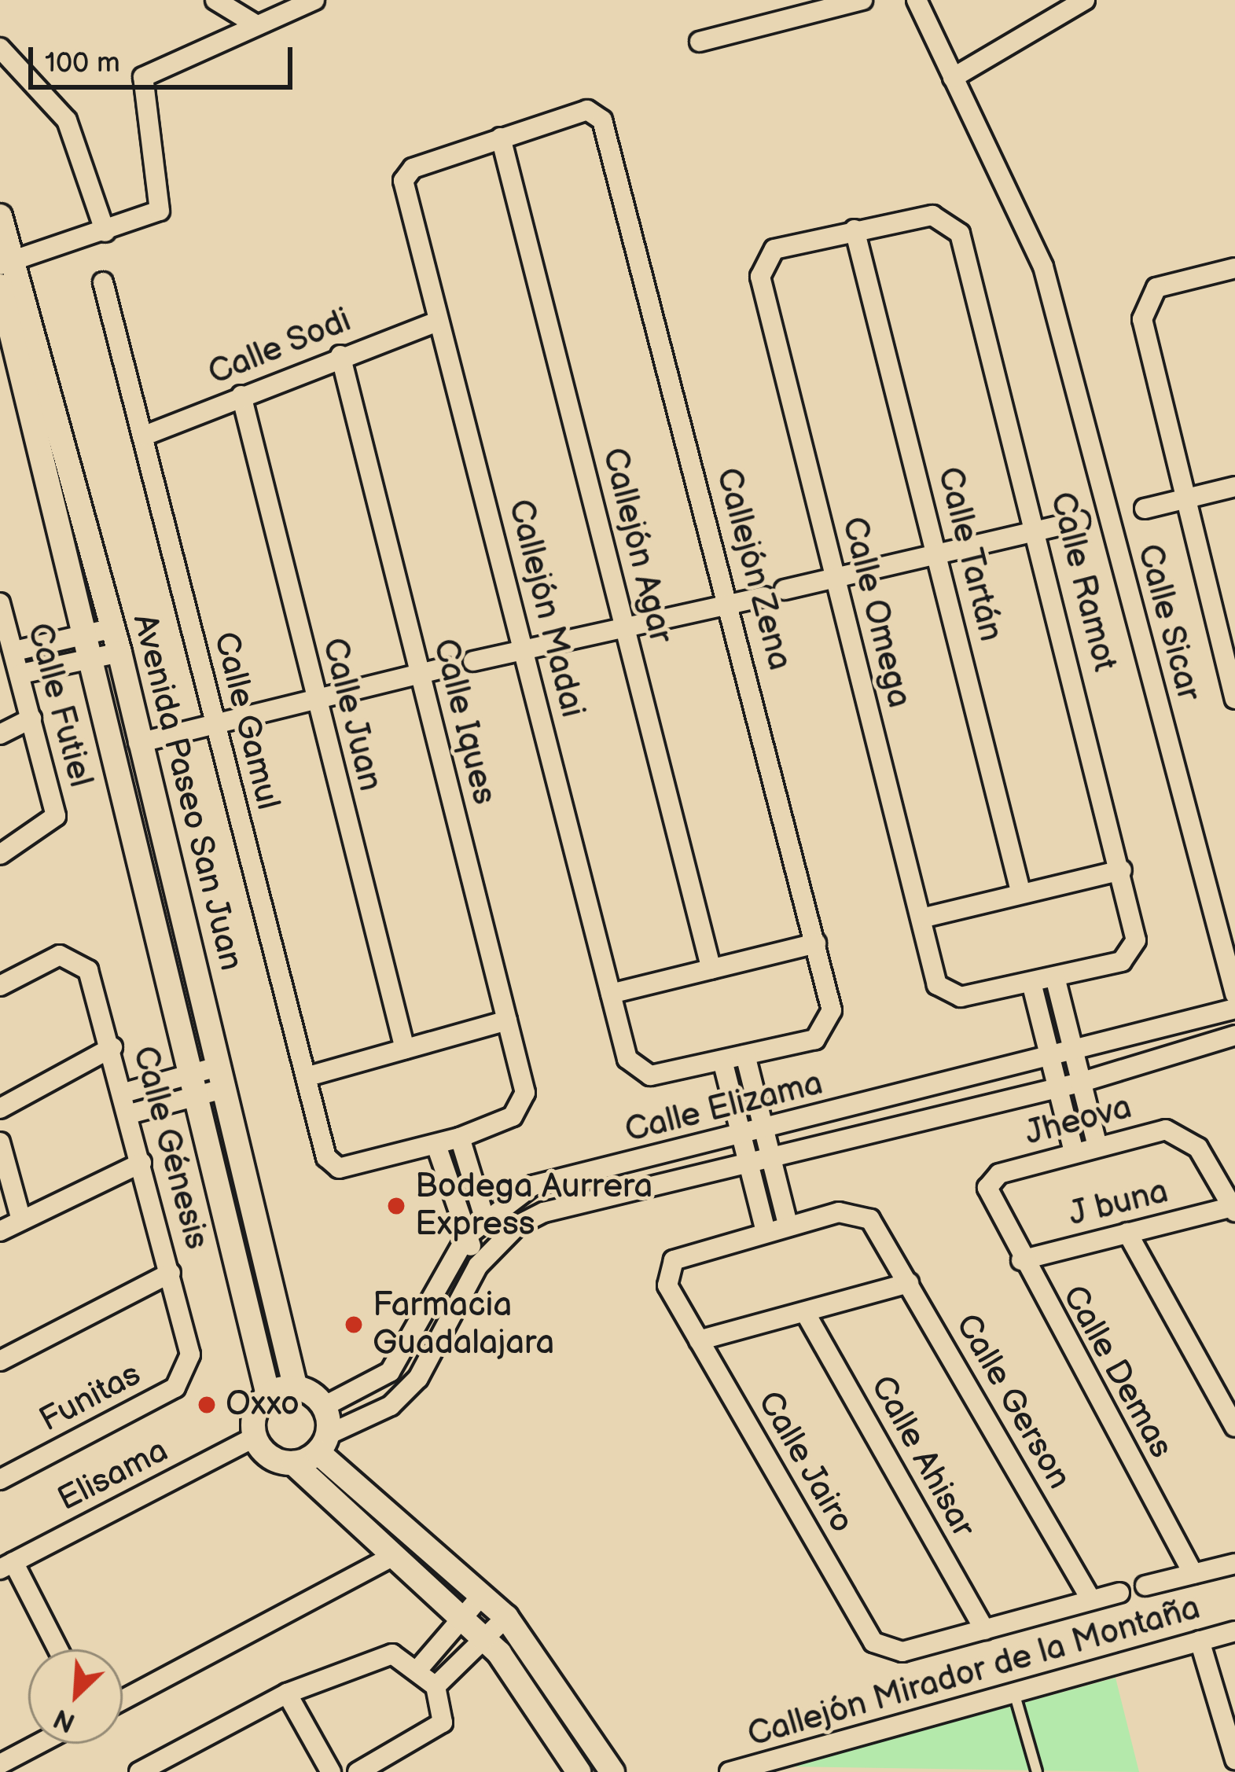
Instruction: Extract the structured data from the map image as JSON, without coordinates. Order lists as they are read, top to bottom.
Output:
{
  "streets": {
    "street": [
      "Calle Sodi",
      "Callejón Agar",
      "Calle Tartán",
      "Callejón Zena",
      "Calle Ramot",
      "Callejón Madai",
      "Calle Omega",
      "Calle Sicar",
      "Calle Futiel",
      "Calle Juan",
      "Calle Gamul",
      "Calle Iques",
      "Avenida Paseo San Juan",
      "Calle Elizama",
      "Jheova",
      "Calle Génesis",
      "J buna",
      "Calle Demas",
      "Funitas",
      "Calle Gerson",
      "Calle Ahisar",
      "Calle Jairo",
      "Elisama",
      "Callejón Mirador de la Montaña"
    ]
  },
  "crossings": [
    ["Calle Sodi", "Callejón Madai"],
    ["Calle Sodi", "Calle Juan"],
    ["Calle Sodi", "Calle Gamul"],
    ["Calle Sodi", "Calle Iques"],
    ["Callejón Agar", "Callejón Zena"],
    ["Callejón Agar", "Callejón Madai"],
    ["Calle Tartán", "Calle Ramot"],
    ["Calle Tartán", "Calle Omega"],
    ["Callejón Zena", "Callejón Madai"],
    ["Calle Ramot", "Calle Omega"],
    ["Avenida Paseo San Juan", "Calle Elizama"],
    ["Avenida Paseo San Juan", "Elisama"],
    ["Calle Elizama", "Elisama"],
    ["Jheova", "J buna"],
    ["Jheova", "Calle Demas"],
    ["Calle Génesis", "Funitas"],
    ["J buna", "Calle Demas"],
    ["Calle Ahisar", "Calle Jairo"]
  ],
  "places": ["Bodega Aurrera Express", "Farmacia Guadalajara", "Oxxo"],
  "scale_bar": "100 m",
  "north": "bottom left"
}
